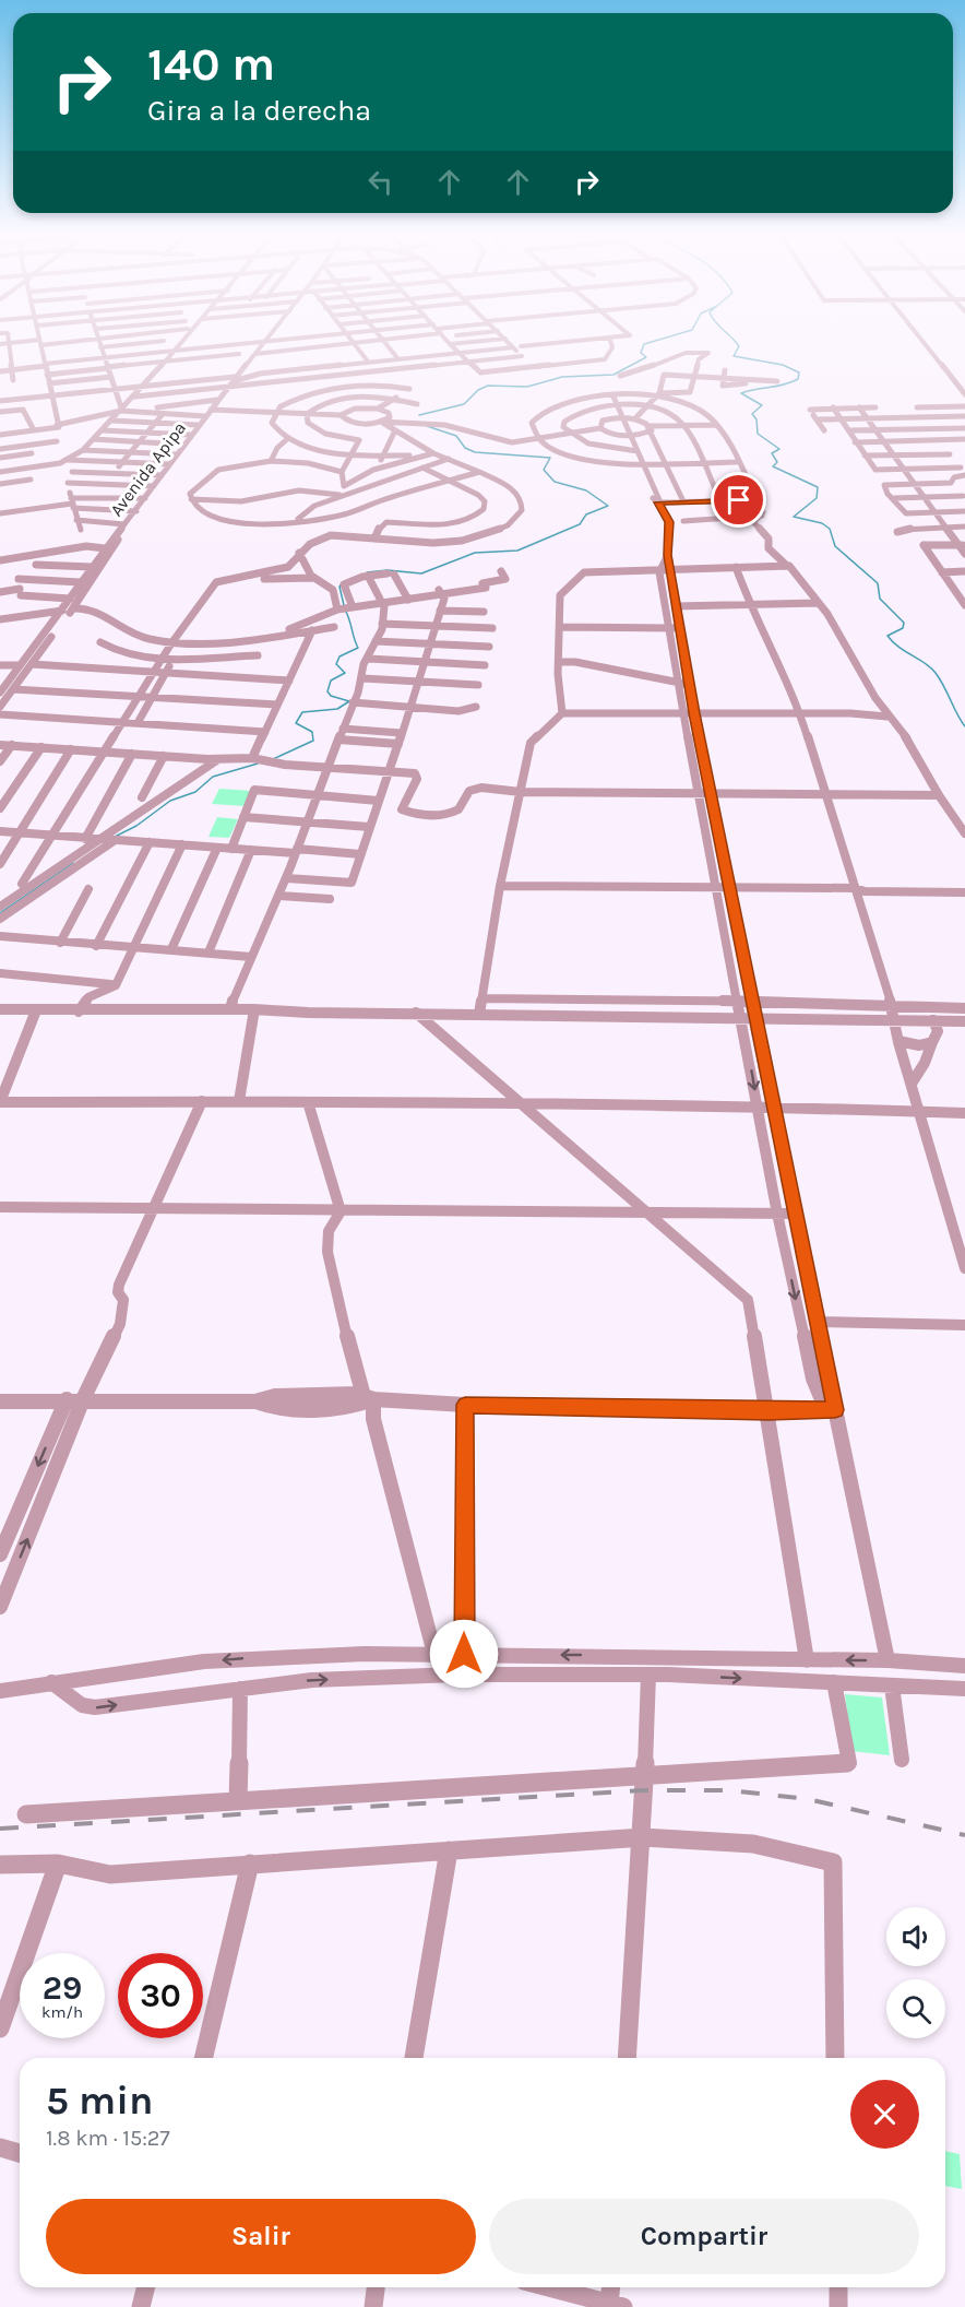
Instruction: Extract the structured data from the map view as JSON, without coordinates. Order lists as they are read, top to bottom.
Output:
{
  "streets": {
    "street": ["Avenida Apipa"]
  },
  "page": {
    "turn": ["140 m", "Gira a la derecha"],
    "speed": "29 km/h",
    "limit": "30",
    "heading": ["5 min", "1.8 km · 15:27"],
    "buttons": ["Salir", "Compartir"]
  }
}
